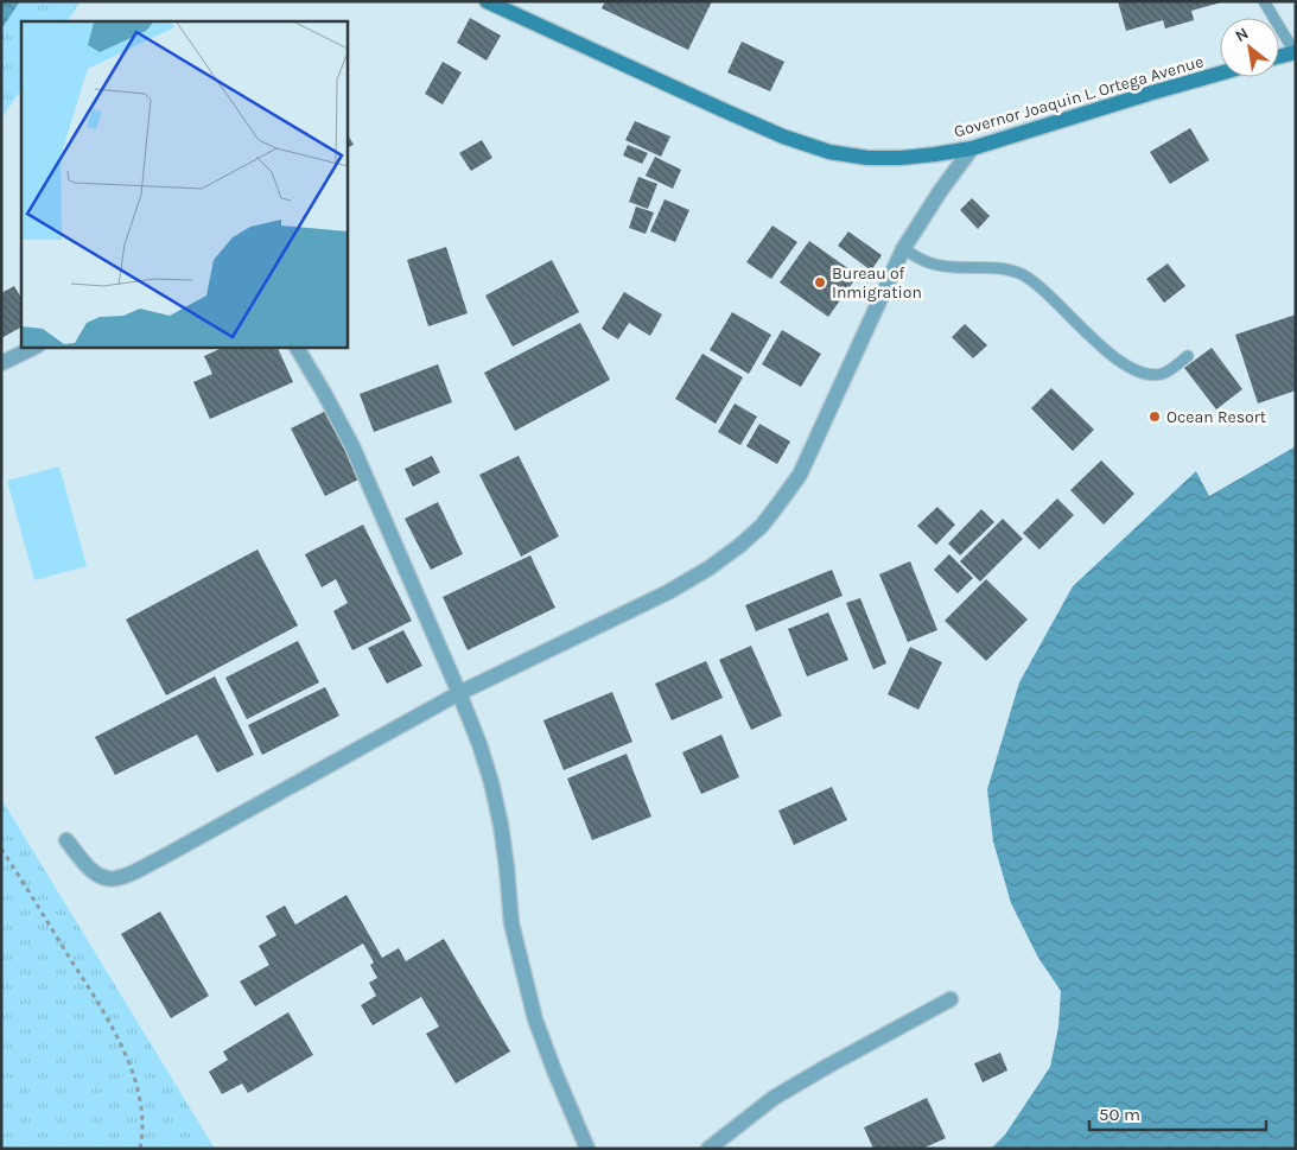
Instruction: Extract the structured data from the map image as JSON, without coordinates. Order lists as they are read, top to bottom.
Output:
{
  "streets": {
    "street": ["Governor Joaquin L. Ortega Avenue"]
  },
  "places": ["Bureau of Inmigration", "Ocean Resort"],
  "scale_bar": "50 m",
  "north": "top left"
}
